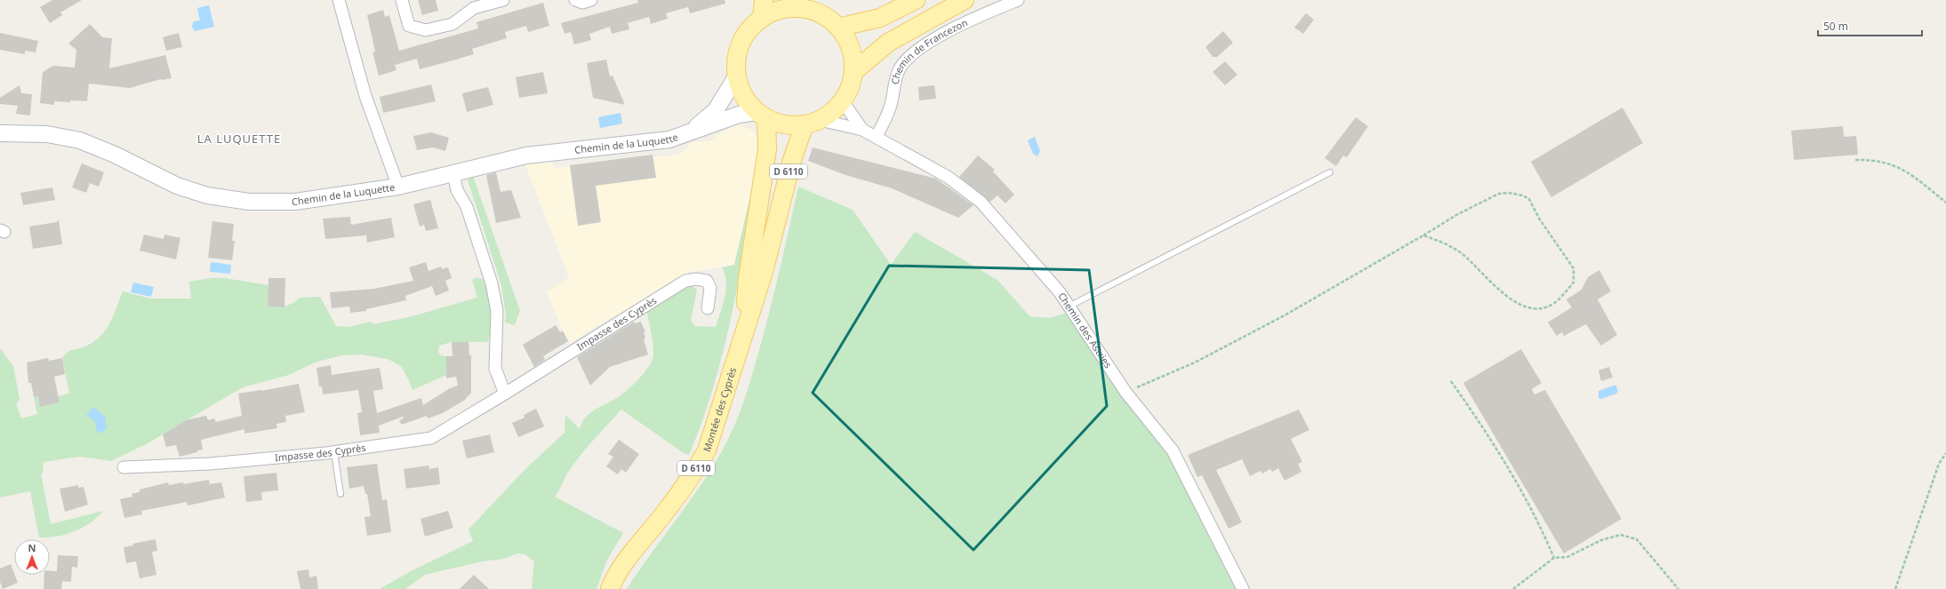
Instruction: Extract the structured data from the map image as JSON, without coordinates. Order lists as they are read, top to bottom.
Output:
{
  "streets": {
    "main road": ["D 6110", "Montée des Cyprès"],
    "street": [
      "Chemin de Francezon",
      "Chemin de la Luquette",
      "Impasse des Cyprès",
      "Chemin des Astries"
    ]
  },
  "crossings": [
    ["Chemin de Francezon", "Chemin des Astries"],
    ["Chemin de la Luquette", "Chemin des Astries"],
    ["Chemin de la Luquette", "Montée des Cyprès"],
    ["Chemin des Astries", "Montée des Cyprès"]
  ],
  "districts": ["LA LUQUETTE"],
  "scale_bar": "50 m",
  "north": "top"
}
